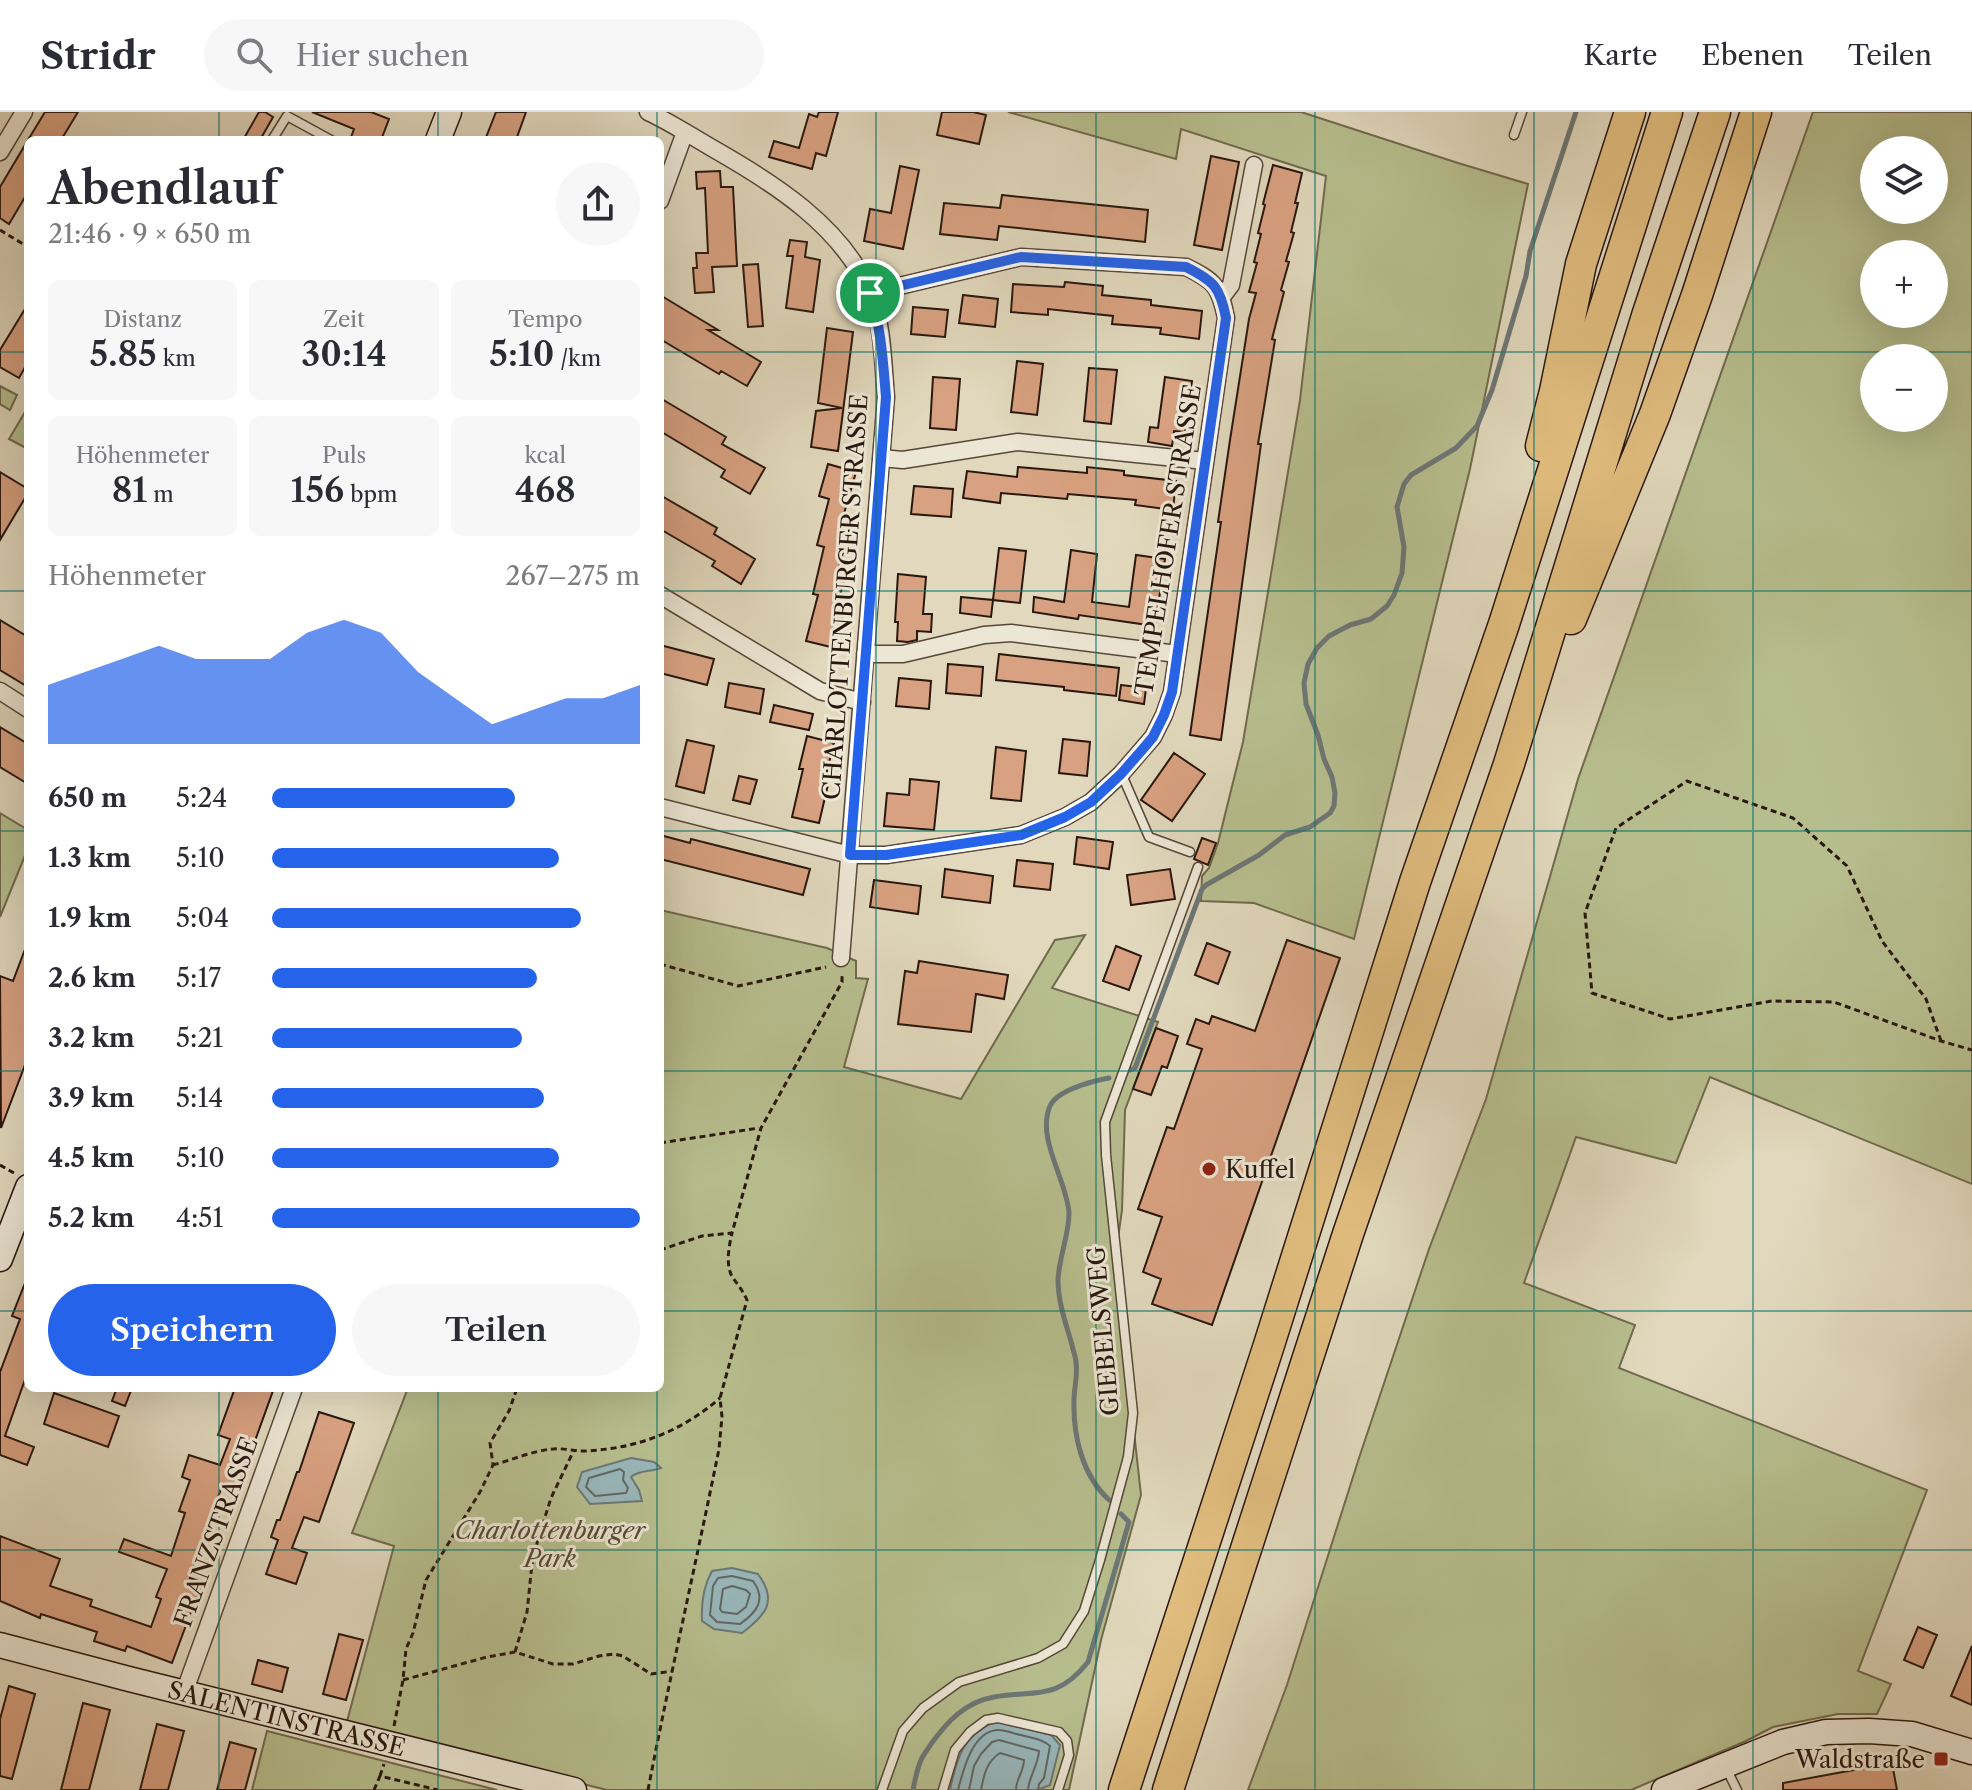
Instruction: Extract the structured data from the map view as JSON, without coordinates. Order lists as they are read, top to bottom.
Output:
{
  "streets": {
    "street": [
      "TEMPELHOFER STRASSE",
      "CHARLOTTENBURGER STRASSE",
      "FRANZSTRASSE",
      "SALENTINSTRASSE"
    ],
    "lane": ["GIEBELSWEG"]
  },
  "crossings": [
    ["TEMPELHOFER STRASSE", "CHARLOTTENBURGER STRASSE"],
    ["FRANZSTRASSE", "SALENTINSTRASSE"]
  ],
  "parks": ["Charlottenburger Park"],
  "places": {
    "other": ["Kuffel"],
    "transit": ["Waldstraße"]
  },
  "page": {
    "header": "Stridr",
    "search": "Hier suchen",
    "nav": ["Karte", "Ebenen", "Teilen"],
    "map_buttons": ["+", "−"],
    "heading": ["Abendlauf", "21:46 · 9 × 650 m"],
    "stats": [
      ["Distanz", "5.85 km"],
      ["Zeit", "30:14"],
      ["Tempo", "5:10 /km"],
      ["Höhenmeter", "81 m"],
      ["Puls", "156 bpm"],
      ["kcal", "468"]
    ],
    "chart": ["Höhenmeter", "267–275 m"],
    "list": [
      {
        "name": "650 m",
        "note": "5:24"
      },
      {
        "name": "1.3 km",
        "note": "5:10"
      },
      {
        "name": "1.9 km",
        "note": "5:04"
      },
      {
        "name": "2.6 km",
        "note": "5:17"
      },
      {
        "name": "3.2 km",
        "note": "5:21"
      },
      {
        "name": "3.9 km",
        "note": "5:14"
      },
      {
        "name": "4.5 km",
        "note": "5:10"
      },
      {
        "name": "5.2 km",
        "note": "4:51"
      }
    ],
    "buttons": ["Speichern", "Teilen"]
  }
}
